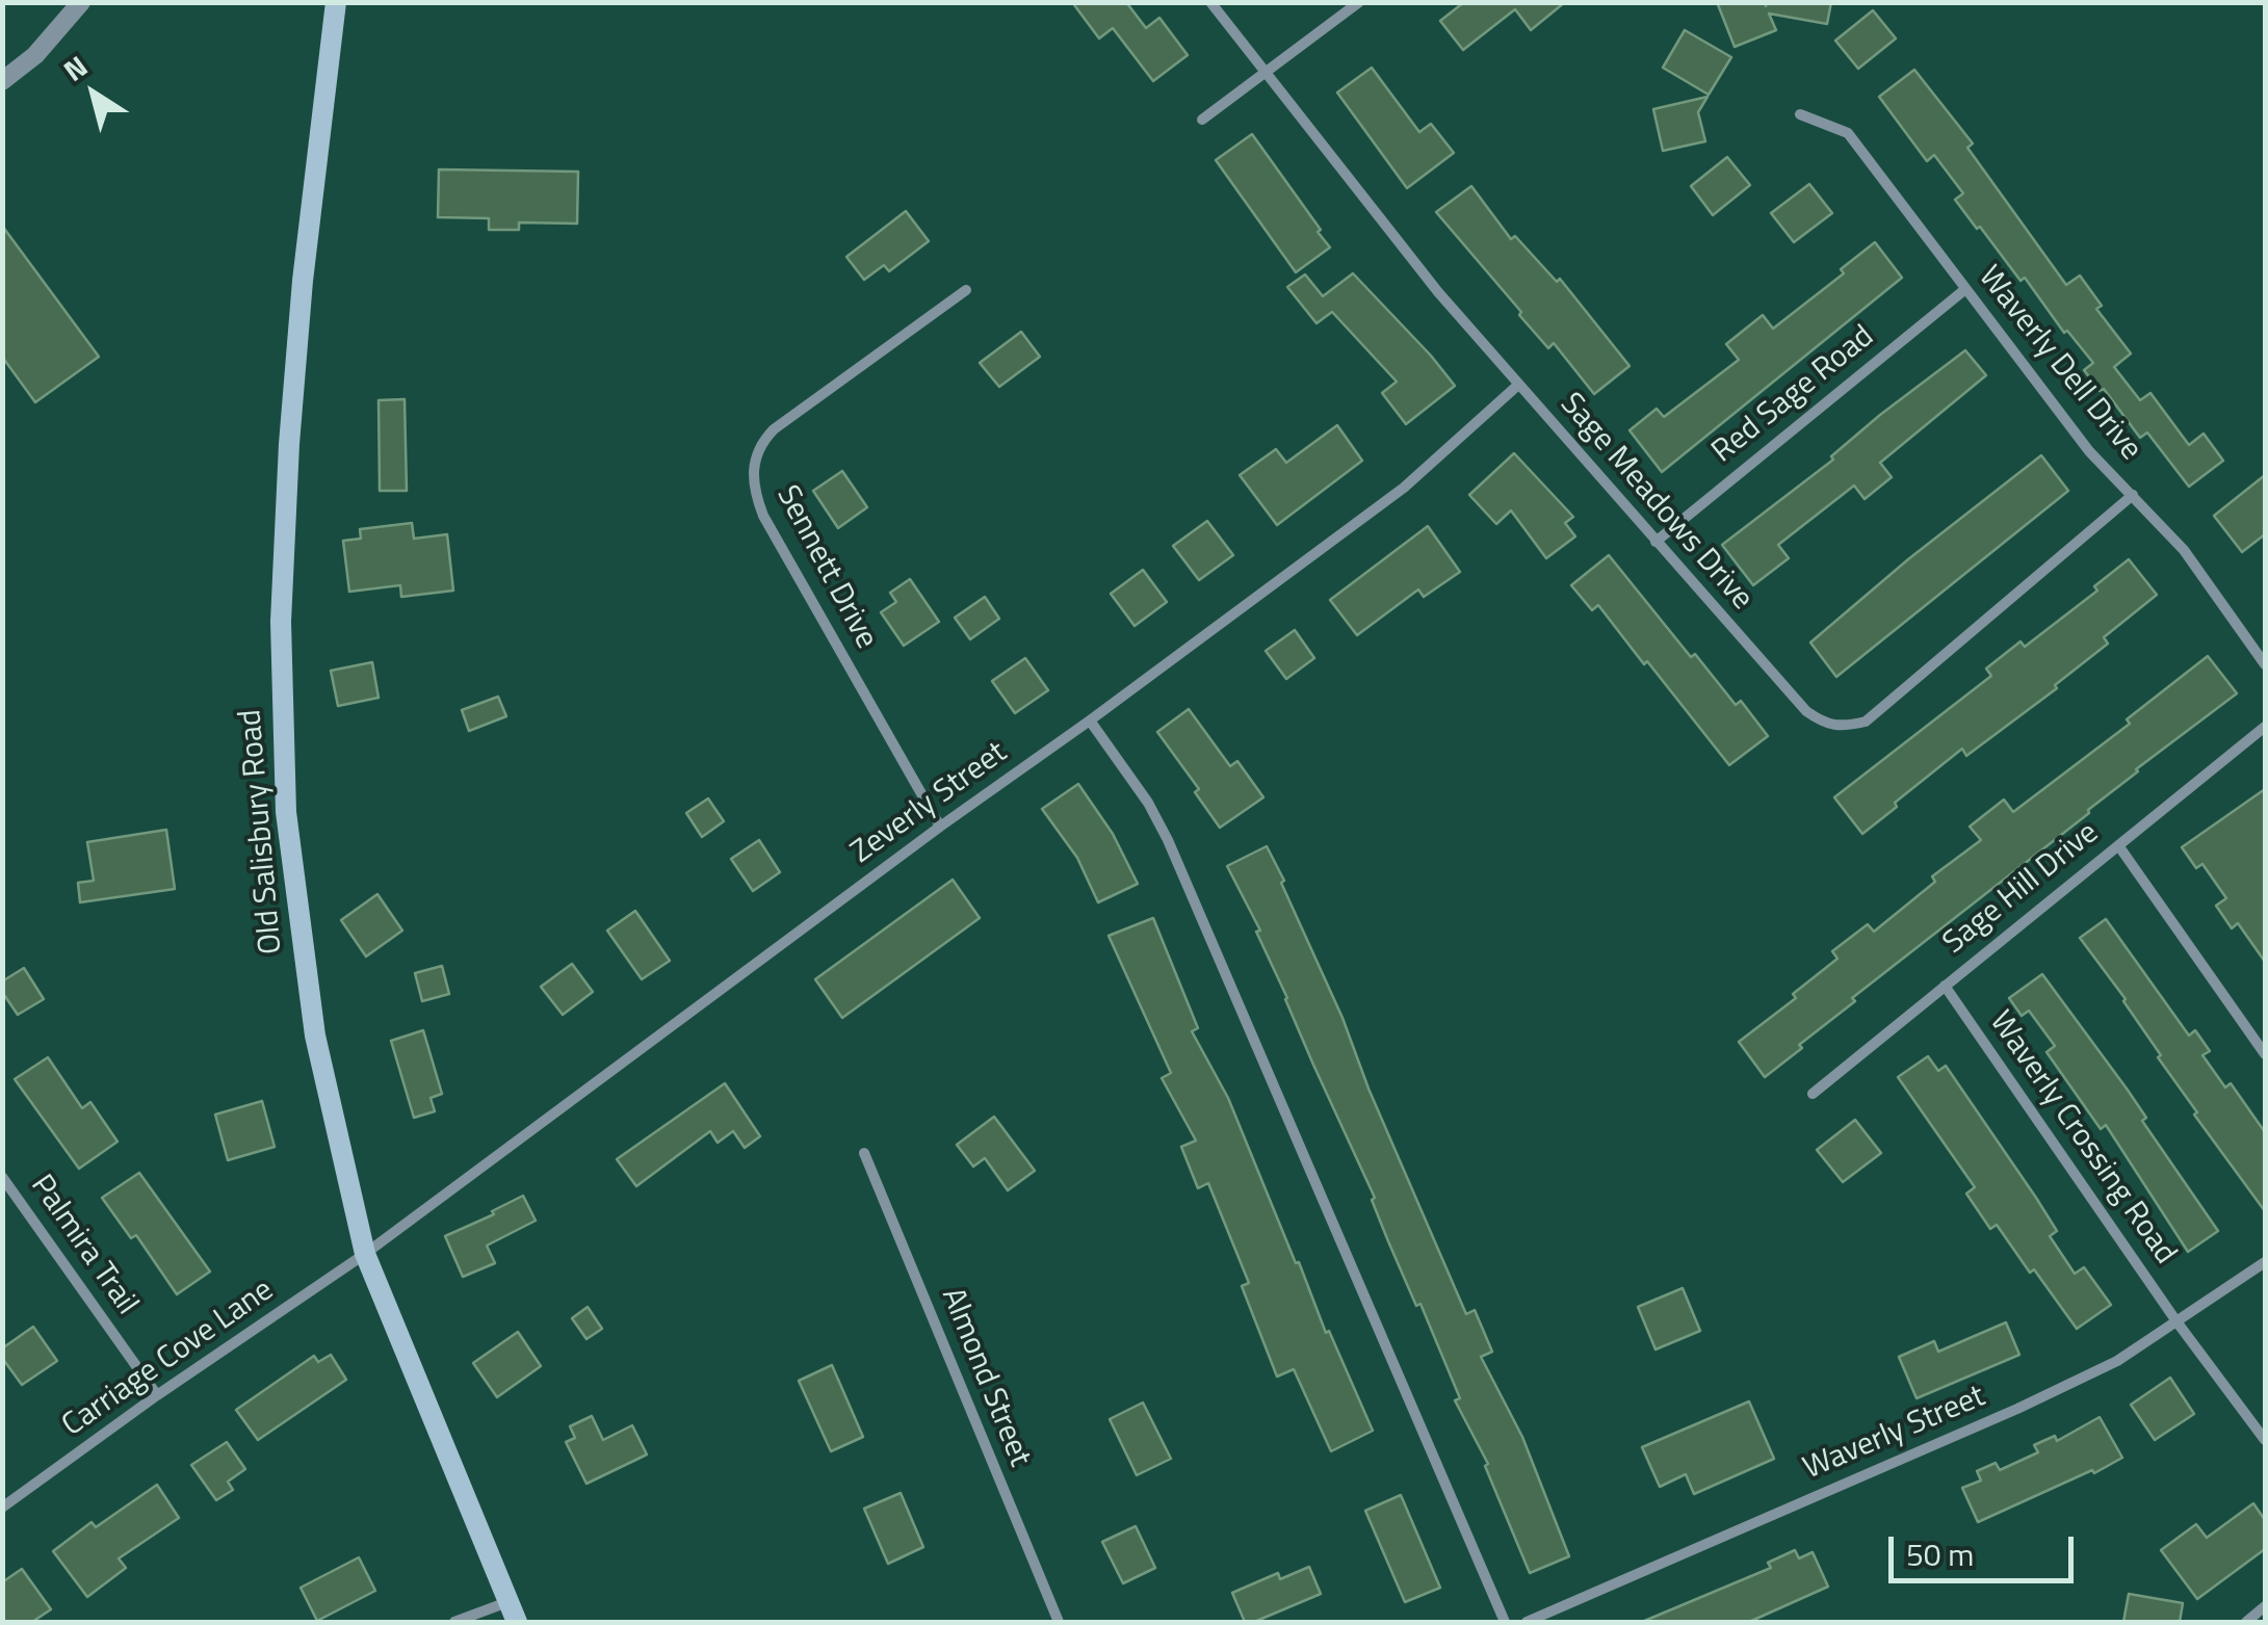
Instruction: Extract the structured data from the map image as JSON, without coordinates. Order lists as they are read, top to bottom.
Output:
{
  "streets": {
    "main road": ["Old Salisbury Road"],
    "street": [
      "Waverly Dell Drive",
      "Red Sage Road",
      "Sage Meadows Drive",
      "Sennett Drive",
      "Zeverly Street",
      "Sage Hill Drive",
      "Waverly Crossing Road",
      "Palmira Trail",
      "Carriage Cove Lane",
      "Almond Street",
      "Waverly Street"
    ]
  },
  "crossings": [
    ["Waverly Dell Drive", "Red Sage Road"],
    ["Waverly Dell Drive", "Sage Meadows Drive"],
    ["Red Sage Road", "Sage Meadows Drive"],
    ["Sage Meadows Drive", "Zeverly Street"],
    ["Sennett Drive", "Zeverly Street"],
    ["Zeverly Street", "Old Salisbury Road"],
    ["Zeverly Street", "Carriage Cove Lane"],
    ["Old Salisbury Road", "Carriage Cove Lane"],
    ["Sage Hill Drive", "Waverly Crossing Road"],
    ["Waverly Crossing Road", "Waverly Street"],
    ["Palmira Trail", "Carriage Cove Lane"]
  ],
  "scale_bar": "50 m",
  "north": "top left"
}
